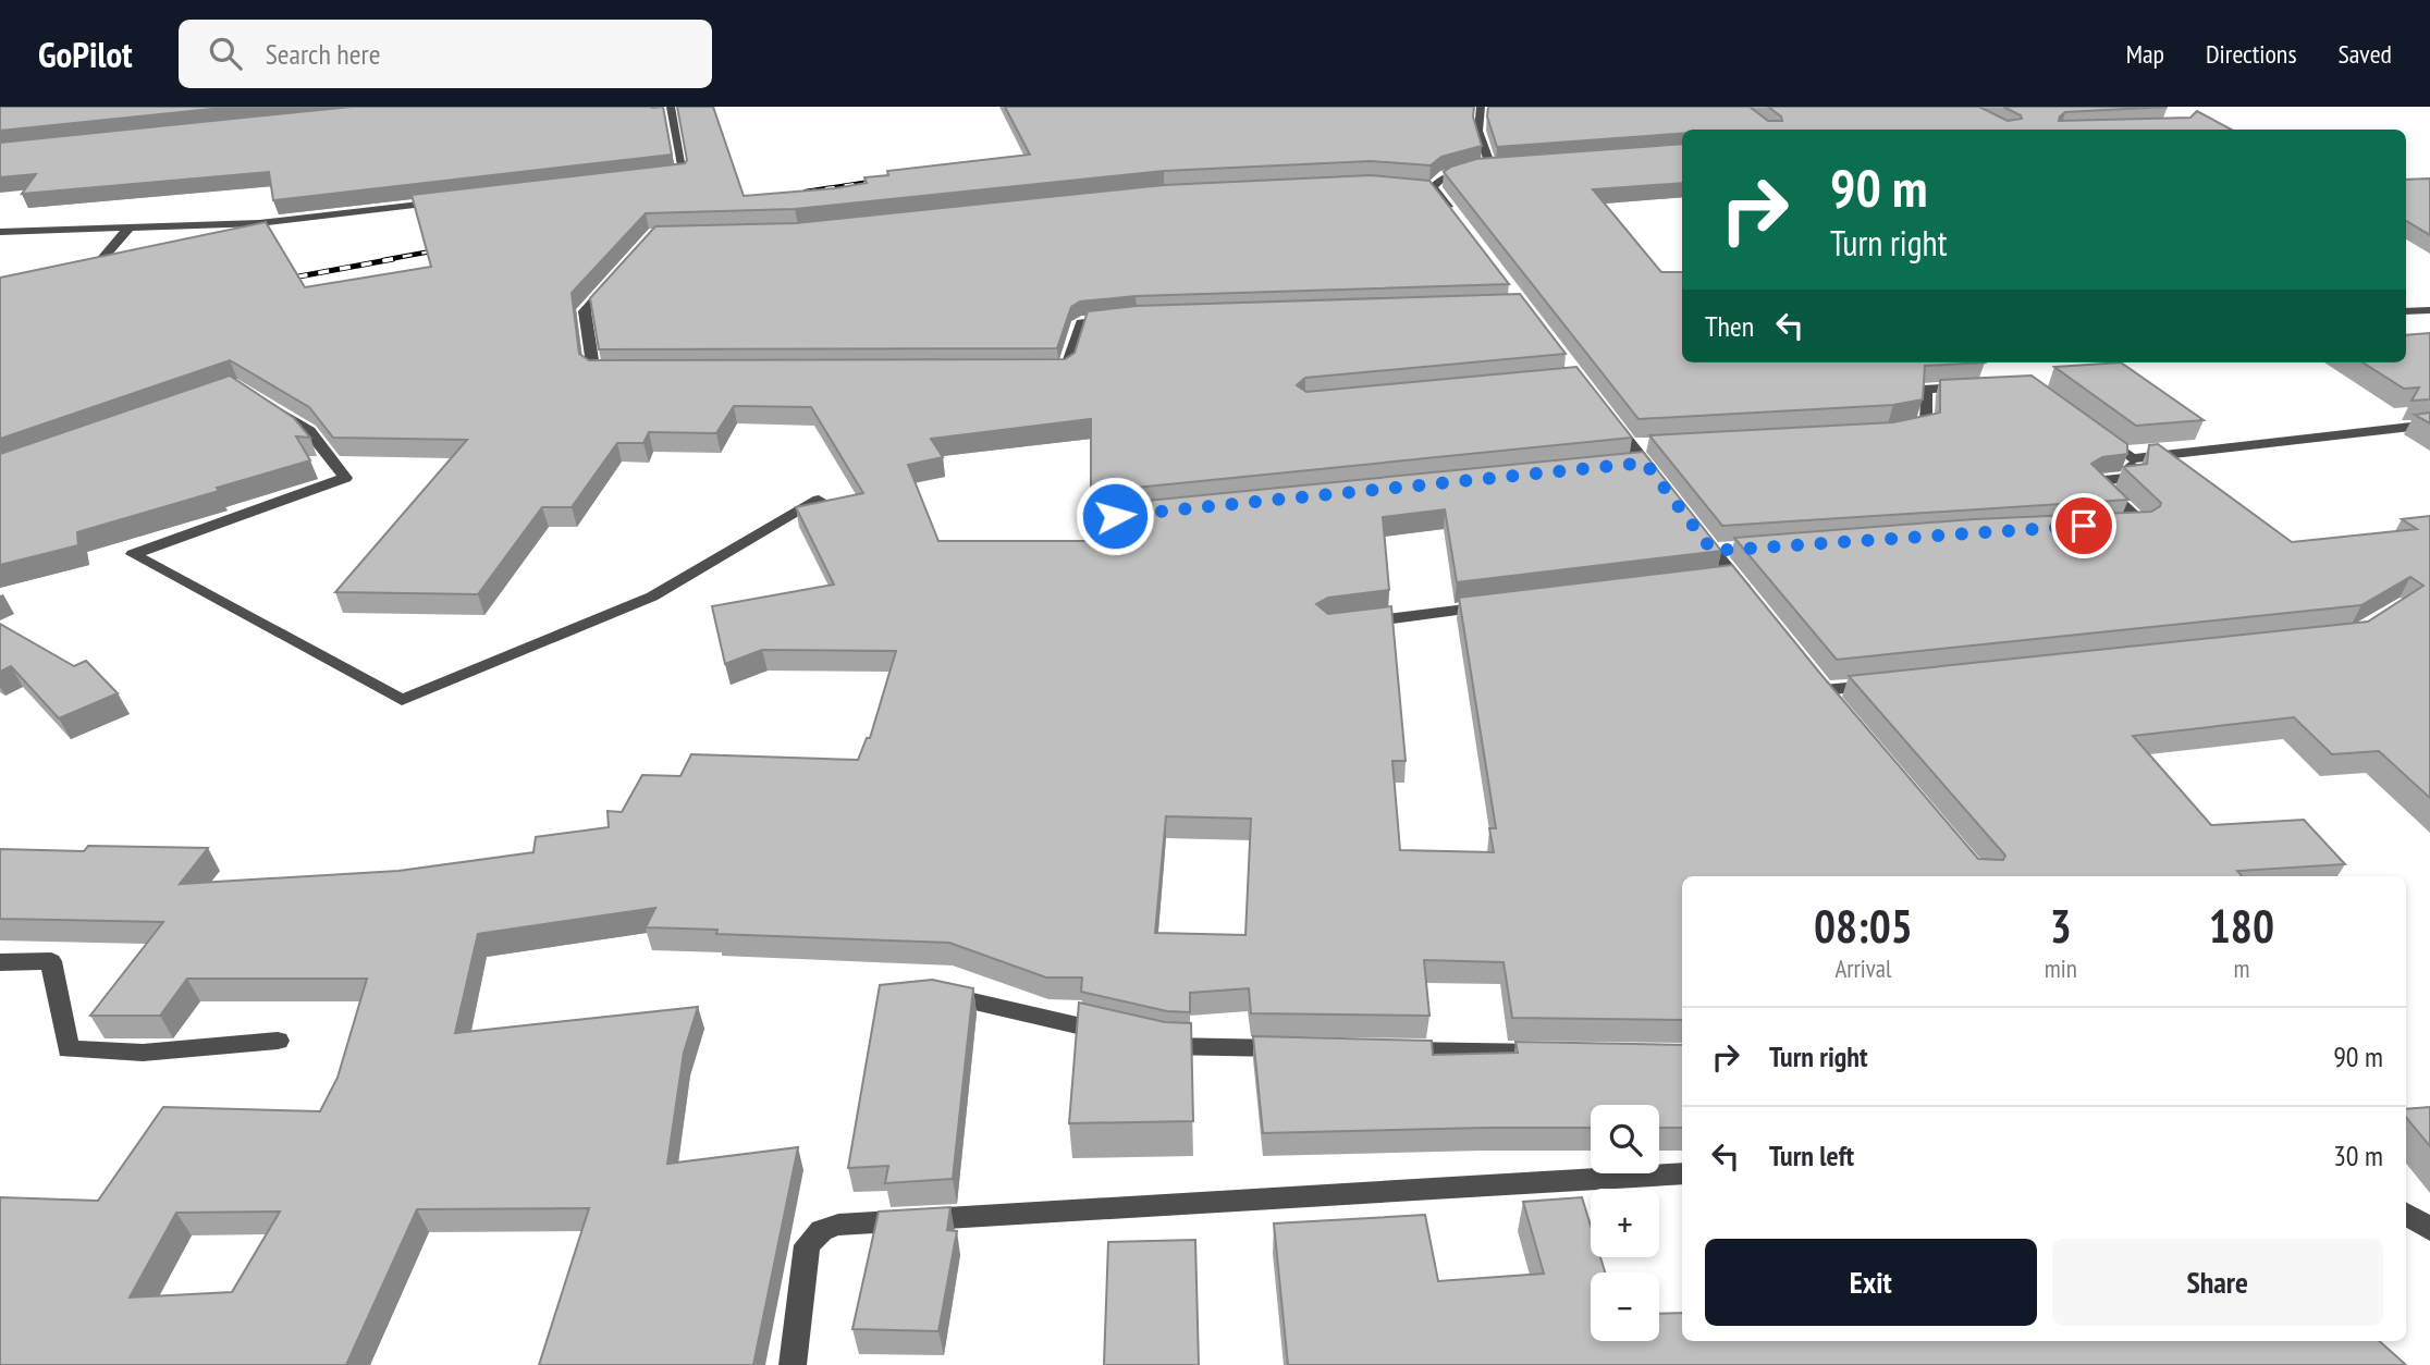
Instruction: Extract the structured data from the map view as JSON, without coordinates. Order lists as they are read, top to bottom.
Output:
{
  "page": {
    "header": "GoPilot",
    "search": "Search here",
    "nav": ["Map", "Directions", "Saved"],
    "turn": ["90 m", "Turn right"],
    "then": "Then",
    "eta": [
      "08:05",
      "Arrival",
      "3",
      "min",
      "180",
      "m"
    ],
    "list": [
      {
        "name": "Turn right",
        "value": "90 m"
      },
      {
        "name": "Turn left",
        "value": "30 m"
      }
    ],
    "map_buttons": ["+", "−"],
    "buttons": ["Exit", "Share"]
  }
}
